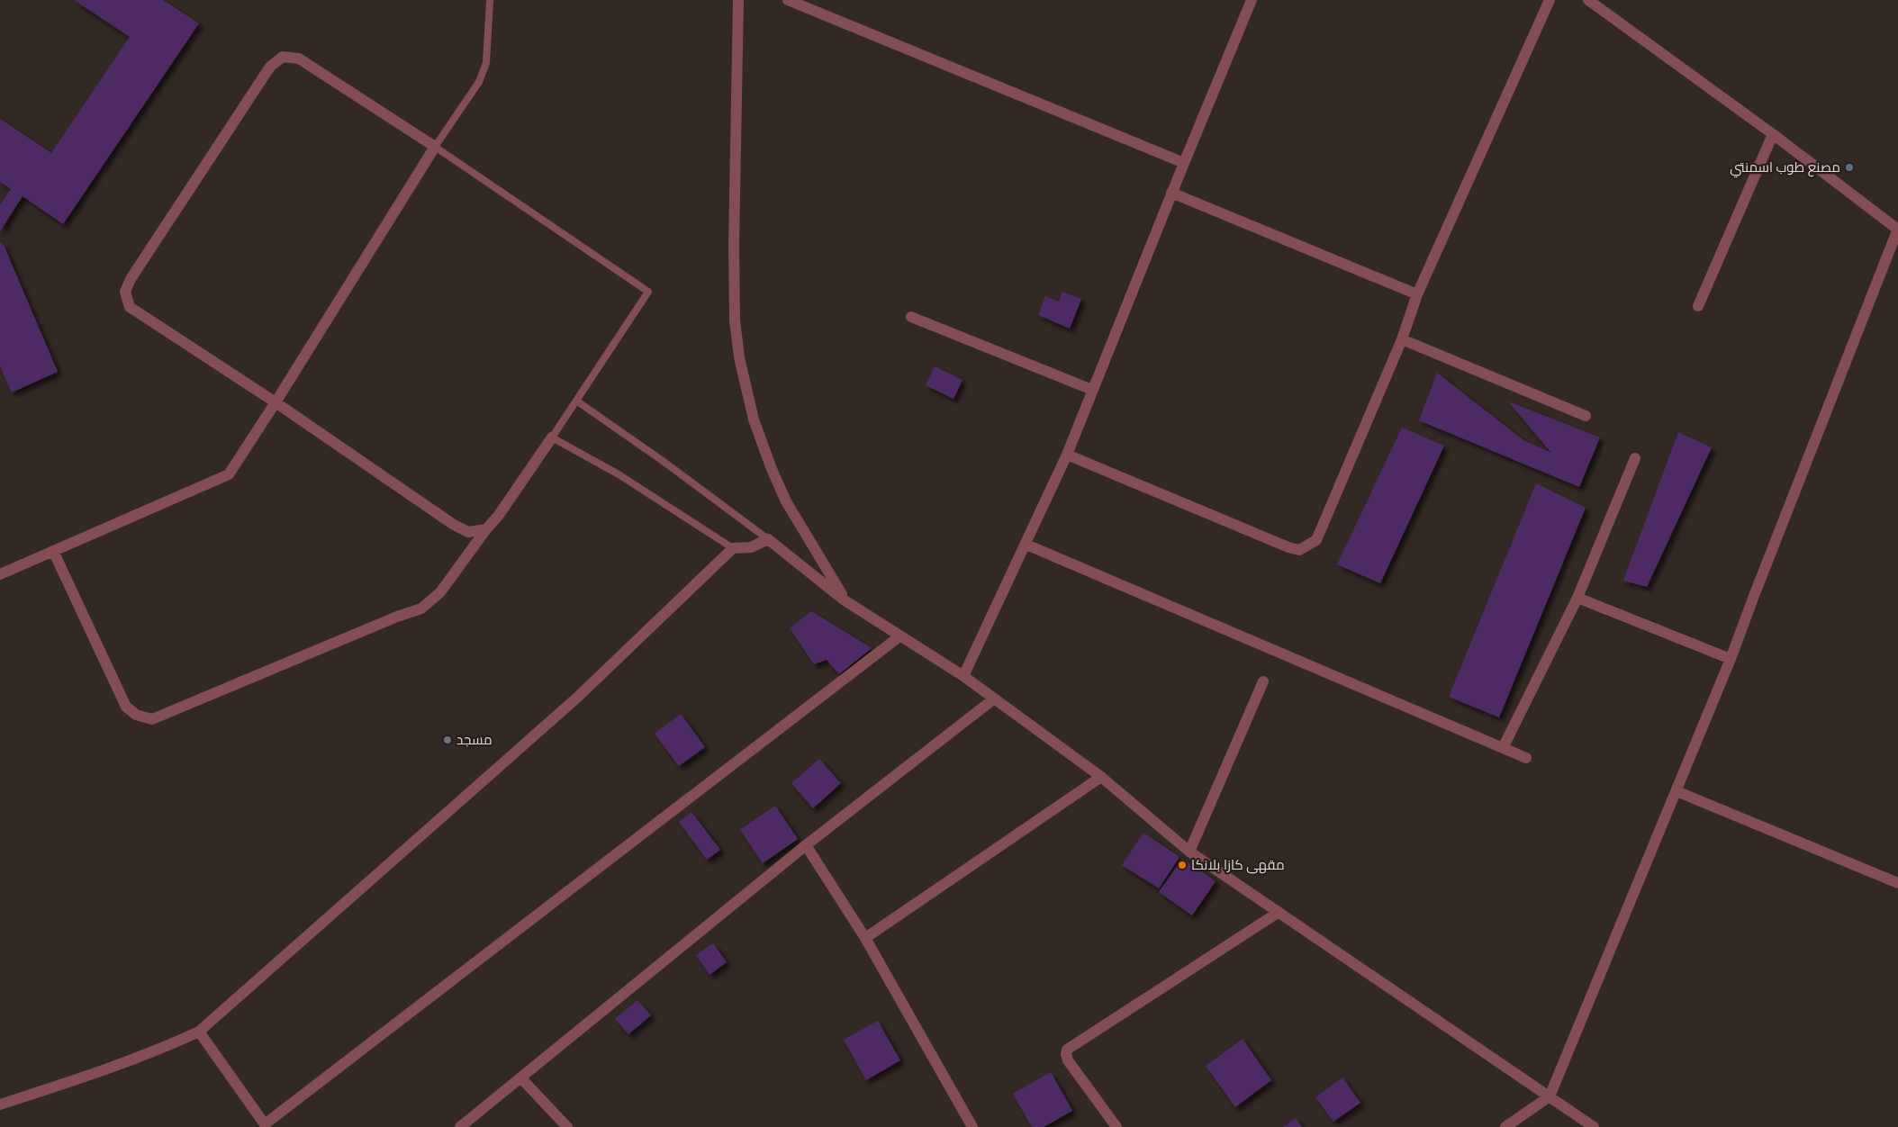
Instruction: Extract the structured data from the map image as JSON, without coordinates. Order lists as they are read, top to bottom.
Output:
{
  "places": ["مصنع طوب اسمنتي", "مسجد", "مقهى كازا بلانكا"]
}
